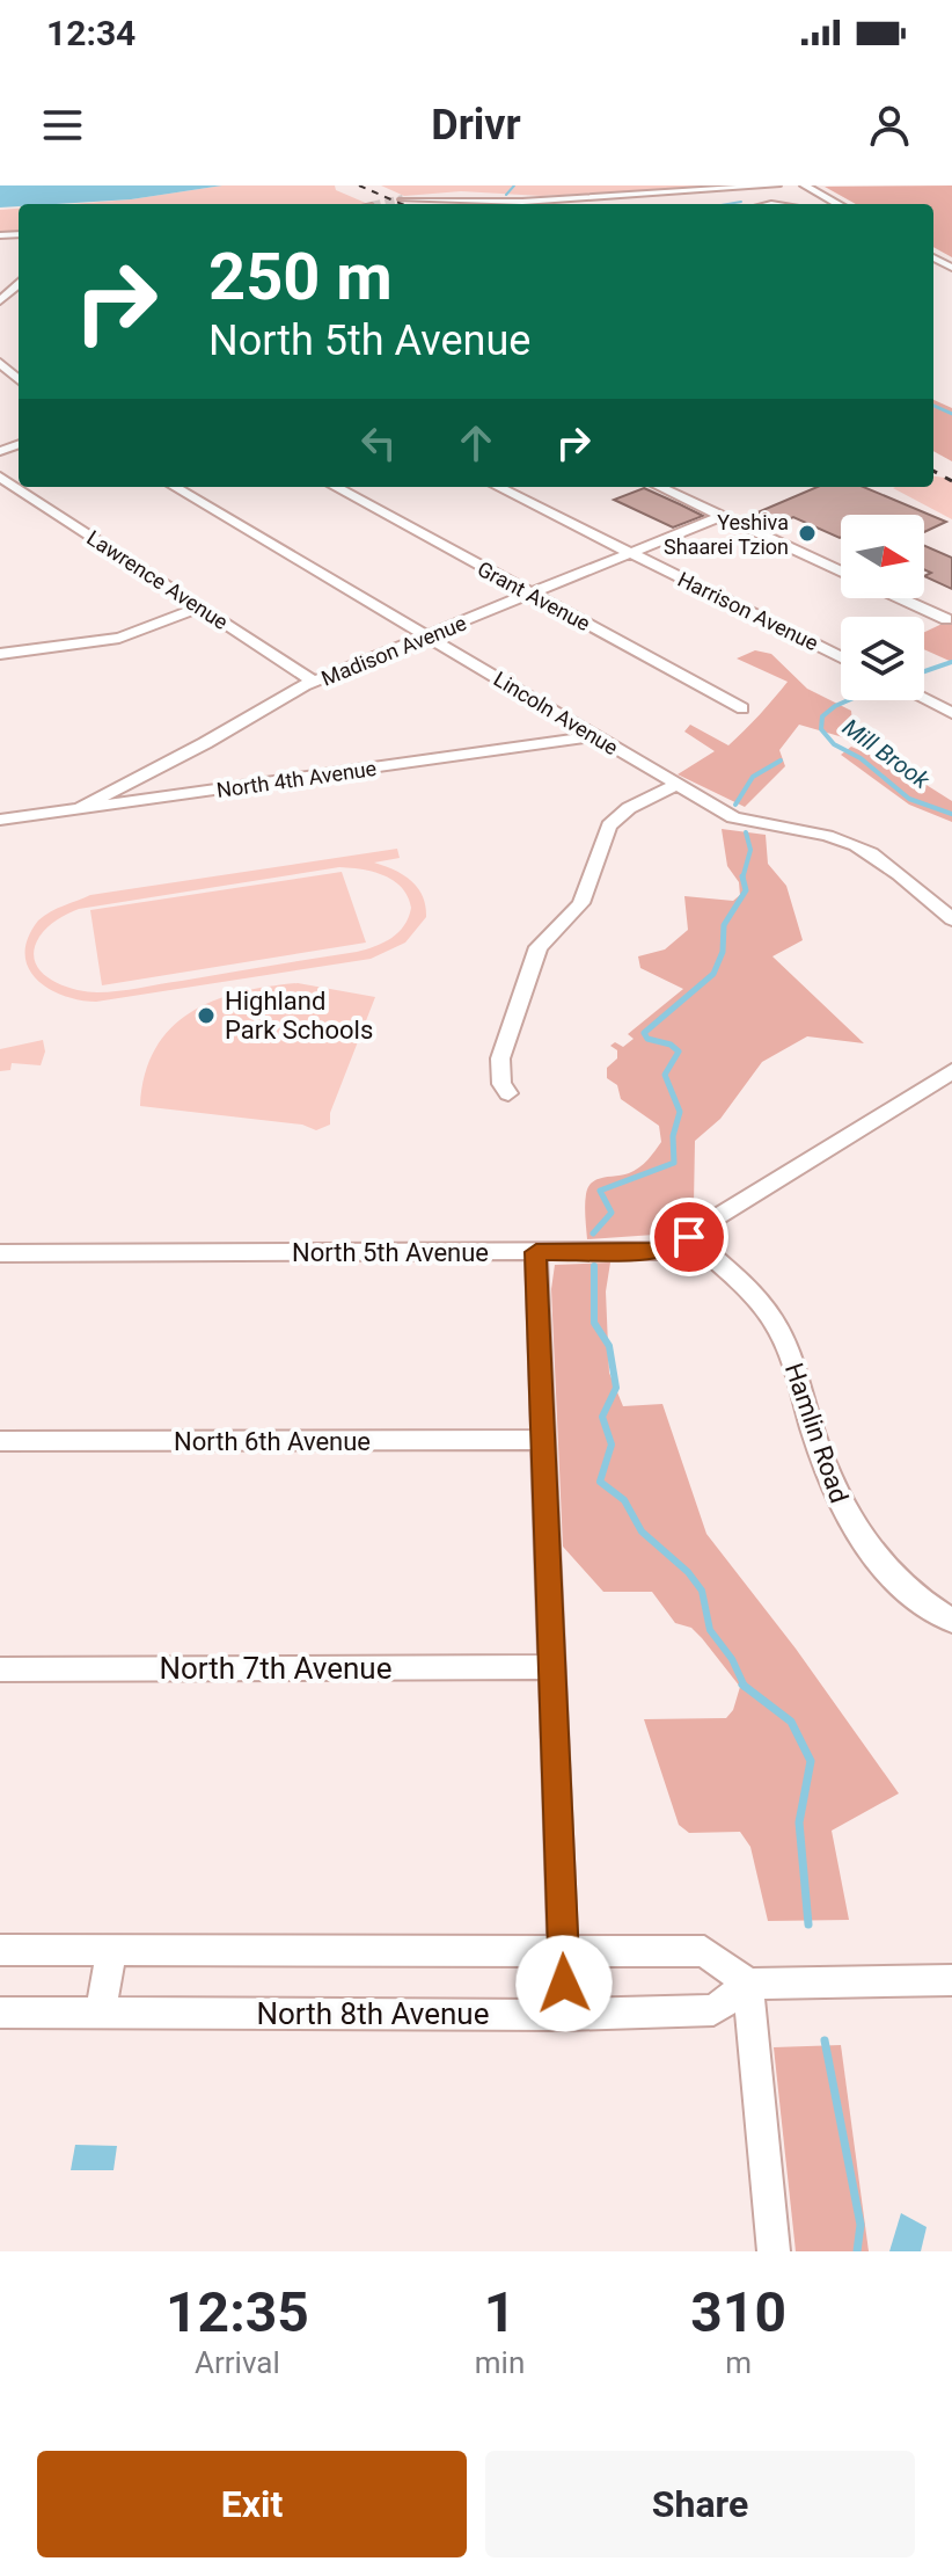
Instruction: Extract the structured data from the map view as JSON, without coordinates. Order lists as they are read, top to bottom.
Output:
{
  "streets": {
    "street": [
      "Lawrence Avenue",
      "Grant Avenue",
      "Harrison Avenue",
      "Madison Avenue",
      "Lincoln Avenue",
      "North 4th Avenue",
      "North 5th Avenue",
      "Hamlin Road",
      "North 6th Avenue",
      "North 7th Avenue",
      "North 8th Avenue"
    ]
  },
  "crossings": [
    ["Lawrence Avenue", "Madison Avenue"],
    ["Grant Avenue", "Madison Avenue"],
    ["Harrison Avenue", "Madison Avenue"],
    ["Madison Avenue", "Lincoln Avenue"],
    ["Madison Avenue", "North 4th Avenue"],
    ["Lincoln Avenue", "North 4th Avenue"],
    ["North 5th Avenue", "Hamlin Road"]
  ],
  "water": ["Mill Brook"],
  "places": ["Yeshiva Shaarei Tzion", "Highland Park Schools"],
  "north": "right",
  "page": {
    "status": "12:34",
    "header": "Drivr",
    "turn": ["250 m", "North 5th Avenue"],
    "eta": [
      "12:35",
      "Arrival",
      "1",
      "min",
      "310",
      "m"
    ],
    "buttons": ["Exit", "Share"]
  }
}
